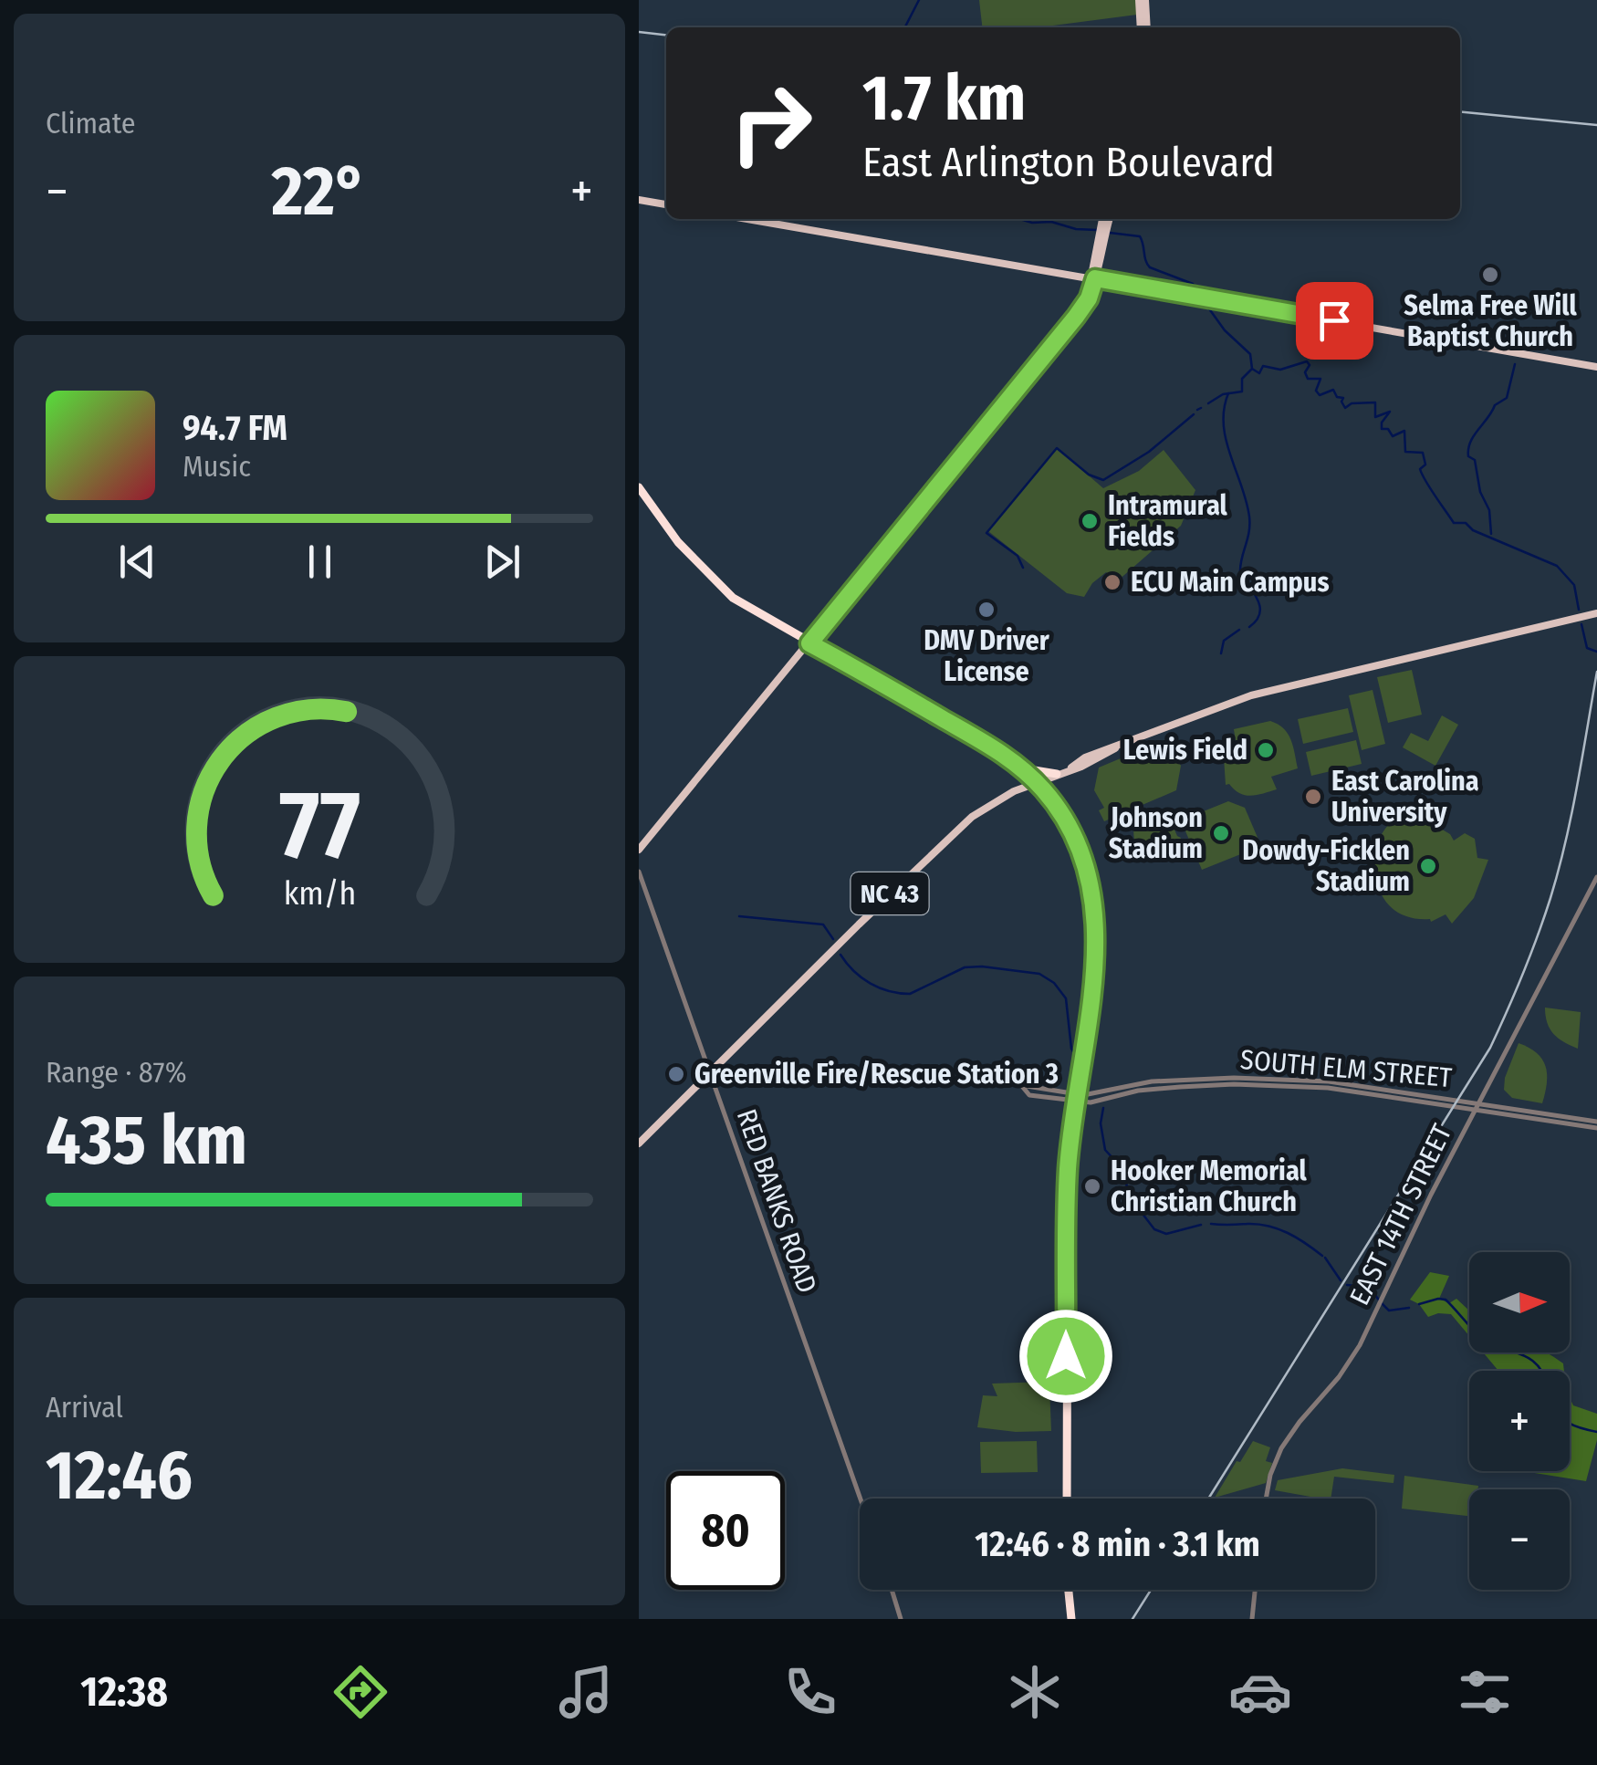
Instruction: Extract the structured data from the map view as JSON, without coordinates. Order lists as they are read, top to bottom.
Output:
{
  "streets": {
    "main road": ["NC 43"],
    "street": ["SOUTH ELM STREET", "RED BANKS ROAD", "EAST 14TH STREET"]
  },
  "crossings": [
    ["NC 43", "RED BANKS ROAD"],
    ["SOUTH ELM STREET", "EAST 14TH STREET"]
  ],
  "places": [
    "Selma Free Will Baptist Church",
    "Intramural Fields",
    "ECU Main Campus",
    "DMV Driver License",
    "Lewis Field",
    "East Carolina University",
    "Johnson Stadium",
    "Dowdy-Ficklen Stadium",
    "Greenville Fire/Rescue Station 3",
    "Hooker Memorial Christian Church"
  ],
  "north": "right",
  "page": {
    "tile": [
      "Climate",
      ["Range · 87%", "435 km"],
      ["Arrival", "12:46"]
    ],
    "turn": ["1.7 km", "East Arlington Boulevard"],
    "heat": ["−", "22°", "+"],
    "song": ["94.7 FM", "Music"],
    "map_buttons": ["+", "−"],
    "limit": "80",
    "trip": "12:46 · 8 min · 3.1 km",
    "tabs": "12:38",
    "gauge": ["77", "km/h"]
  }
}
